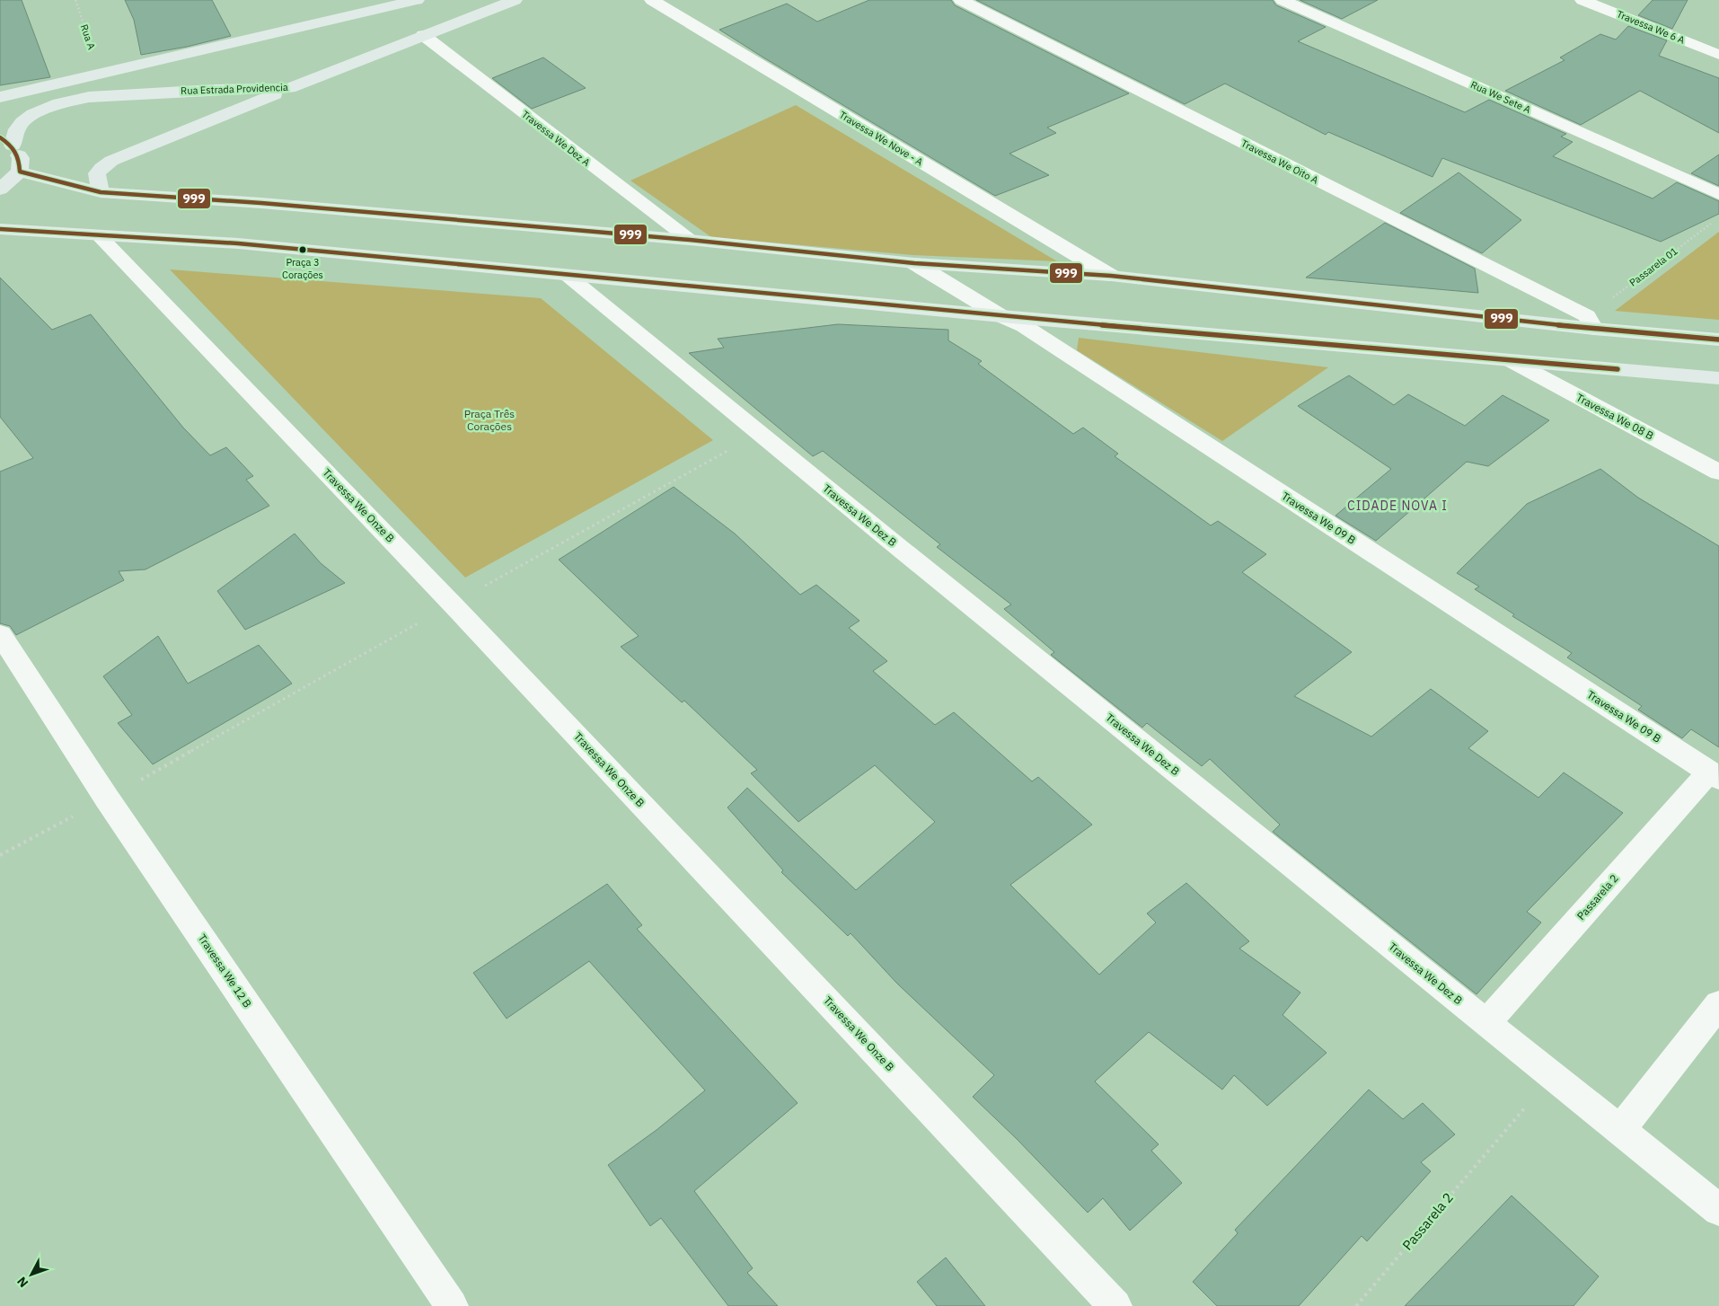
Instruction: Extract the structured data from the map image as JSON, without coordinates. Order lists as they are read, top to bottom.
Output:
{
  "streets": {
    "main road": ["Rua Estrada Providencia"],
    "street": [
      "Travessa We 6 A",
      "Rua We Sete A",
      "Travessa We Dez A",
      "Travessa We Nove - A",
      "Travessa We Oito A",
      "Travessa We 08 B",
      "Travessa We Onze B",
      "Travessa We Dez B",
      "Travessa We 09 B",
      "Passarela 2",
      "Travessa We 12 B"
    ],
    "path": ["Rua A", "Passarela 01"]
  },
  "crossings": [
    ["Rua Estrada Providencia", "Travessa We Dez A"],
    ["Travessa We Oito A", "Passarela 01"],
    ["Travessa We Dez B", "Passarela 2"],
    ["Travessa We 09 B", "Passarela 2"]
  ],
  "districts": ["CIDADE NOVA I"],
  "parks": ["Praça Três Corações"],
  "places": ["Praça 3 Corações"],
  "lines": ["transit line 999"],
  "north": "bottom left"
}
